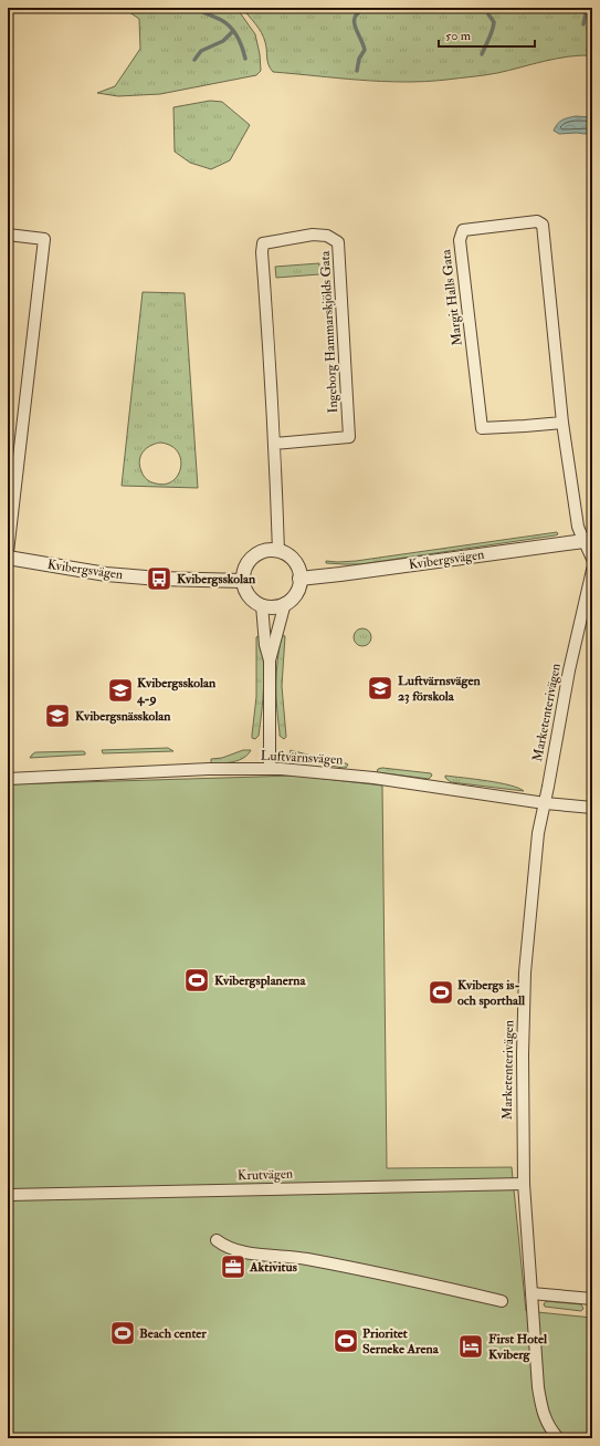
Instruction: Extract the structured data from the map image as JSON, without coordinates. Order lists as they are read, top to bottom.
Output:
{
  "streets": {
    "street": [
      "Margit Halls Gata",
      "Ingeborg Hammarskjölds Gata",
      "Kvibergsvägen",
      "Marketenterivägen",
      "Luftvärnsvägen",
      "Krutvägen"
    ]
  },
  "crossings": [
    ["Margit Halls Gata", "Kvibergsvägen"],
    ["Ingeborg Hammarskjölds Gata", "Kvibergsvägen"],
    ["Marketenterivägen", "Luftvärnsvägen"],
    ["Marketenterivägen", "Krutvägen"]
  ],
  "places": {
    "bus stop": ["Kvibergsskolan"],
    "school or university": ["Luftvärnsvägen 23 förskola", "Kvibergsskolan 4-9", "Kvibergsnässkolan"],
    "sports": [
      "Kvibergsplanerna",
      "Kvibergs is- och sporthall",
      "Beach center",
      "Prioritet Serneke Arena"
    ],
    "office": ["Aktivitus"],
    "hotel": ["First Hotel Kviberg"]
  },
  "scale_bar": "50 m"
}
